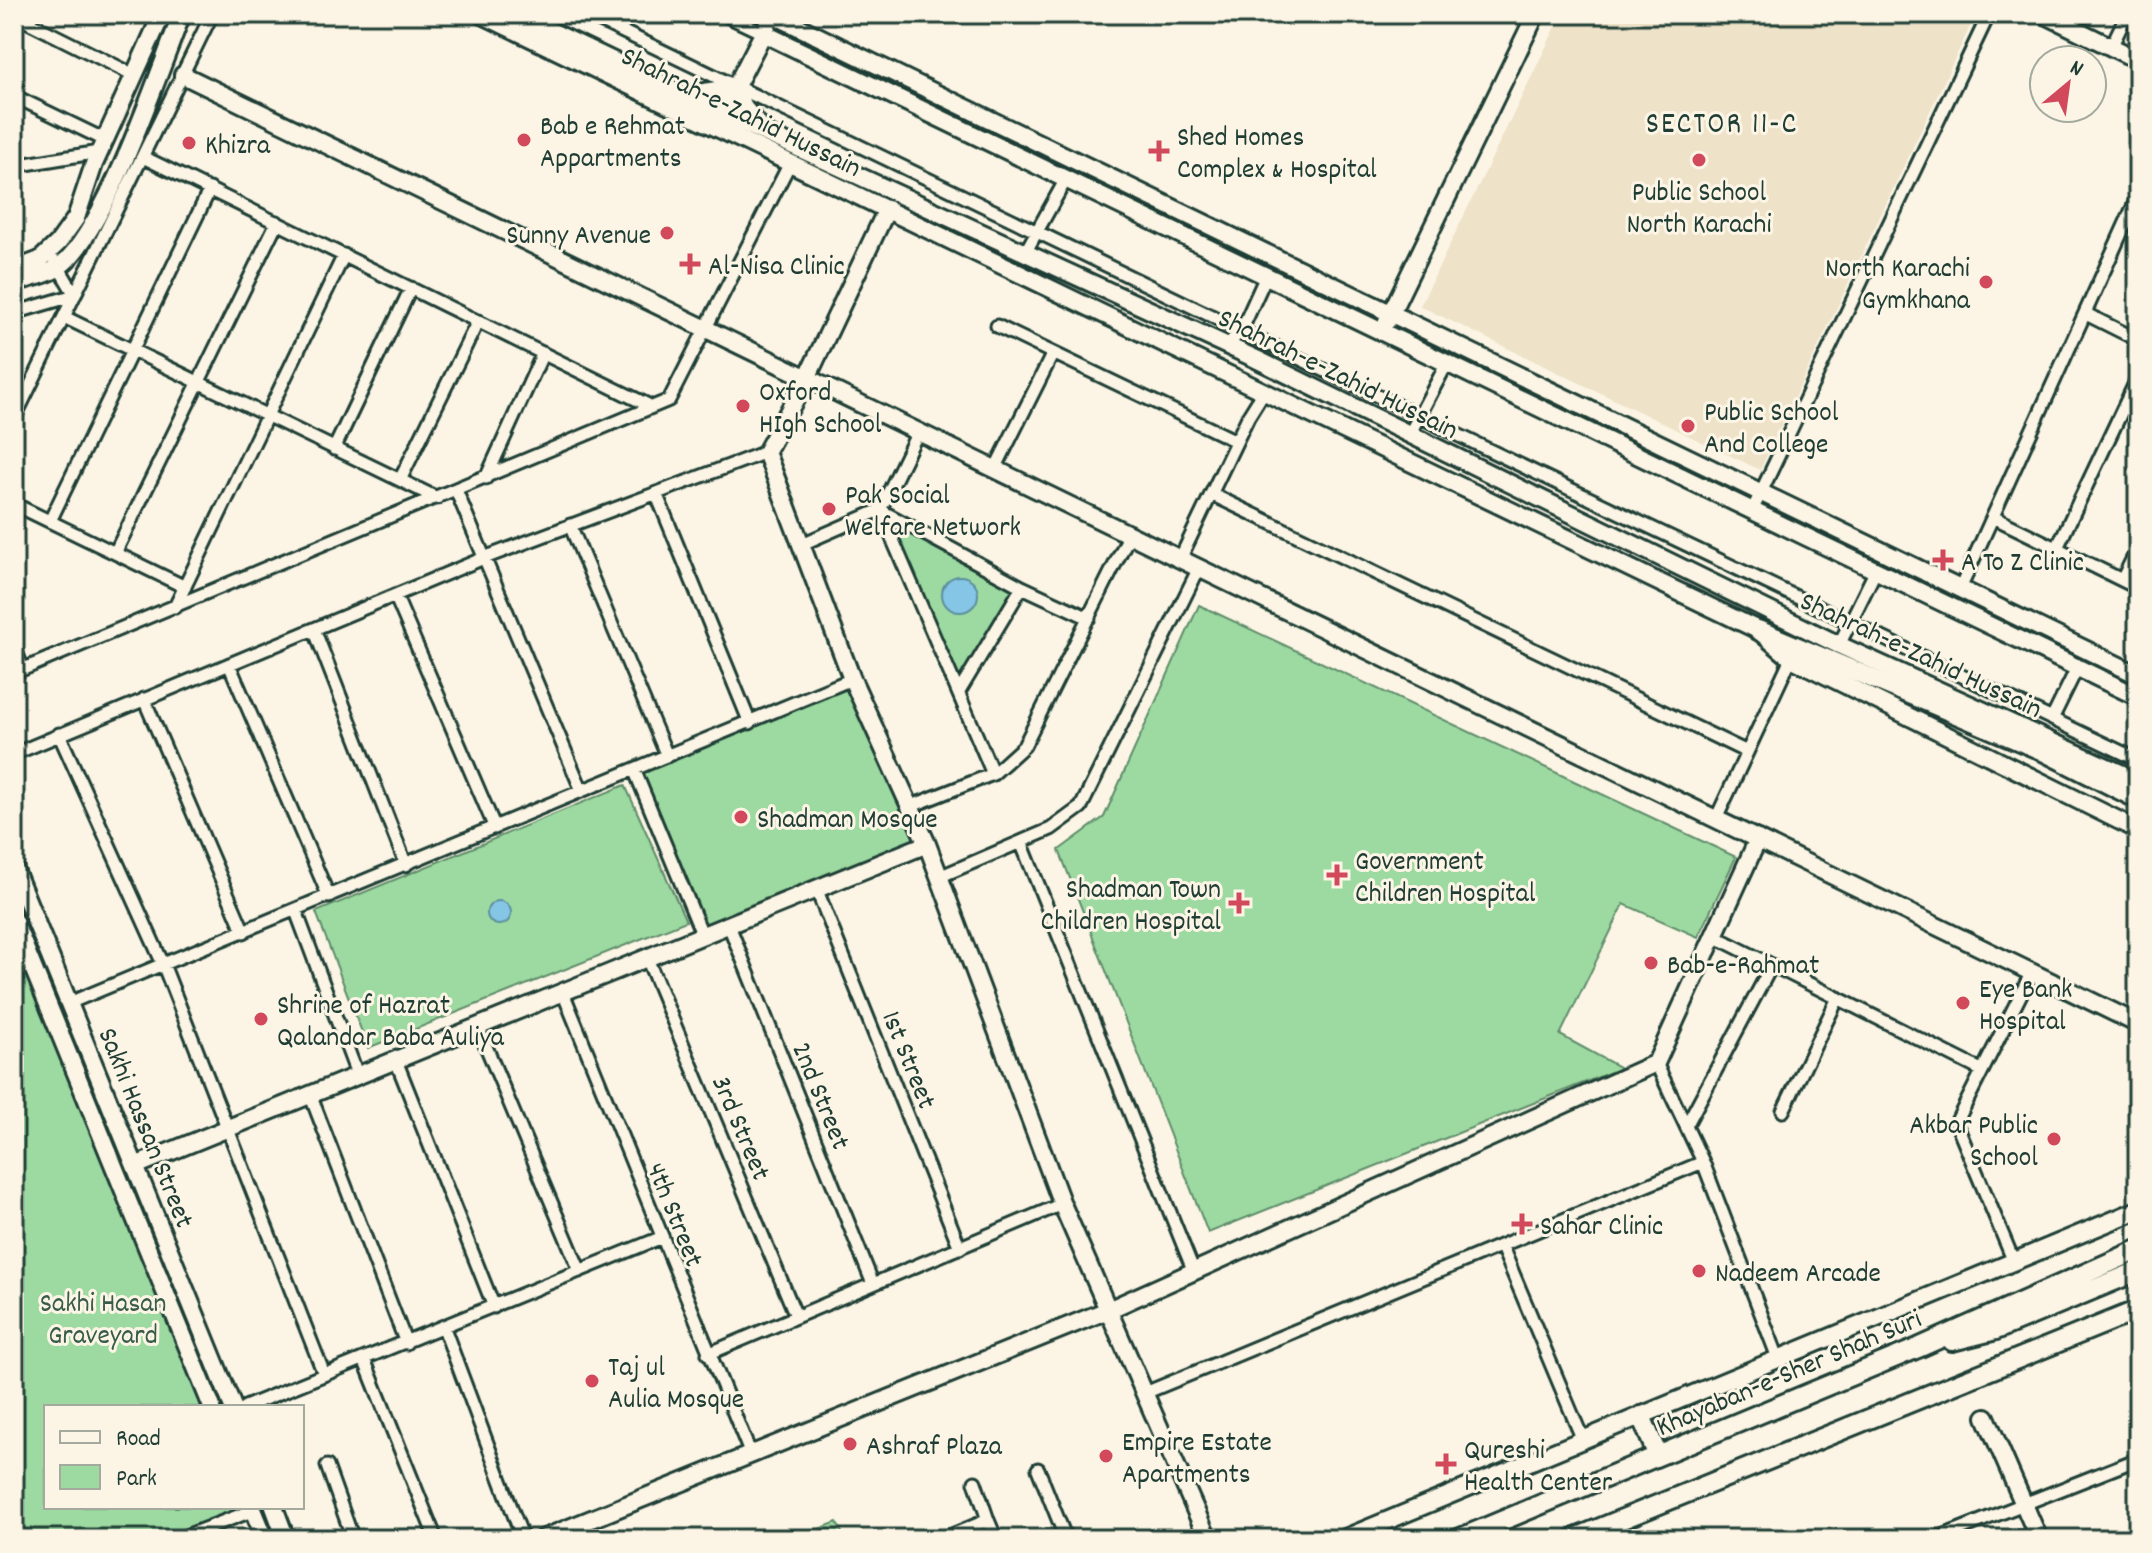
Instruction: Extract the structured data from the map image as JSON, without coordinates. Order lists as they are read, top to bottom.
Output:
{
  "streets": {
    "main road": ["Khayaban-e-Sher Shah Suri"],
    "street": [
      "Shahrah-e-Zahid Hussain",
      "1st Street",
      "2nd Street",
      "Sakhi Hassan Street",
      "3rd Street",
      "4th Street"
    ]
  },
  "districts": ["SECTOR 11-C"],
  "parks": ["Sakhi Hasan Graveyard"],
  "places": {
    "other": [
      "Bab e Rehmat Appartments",
      "Khizra",
      "Public School North Karachi",
      "Sunny Avenue",
      "North Karachi Gymkhana",
      "Oxford HIgh School",
      "Public School And College",
      "Pak Social Welfare Network",
      "Shadman Mosque",
      "Bab-e-Rahmat",
      "Eye Bank Hospital",
      "Shrine of Hazrat Qalandar Baba Auliya",
      "Akbar Public School",
      "Nadeem Arcade",
      "Taj ul Aulia Mosque",
      "Ashraf Plaza",
      "Empire Estate Apartments"
    ],
    "health": [
      "Shed Homes Complex & Hospital",
      "Al-Nisa Clinic",
      "A To Z Clinic",
      "Government Children Hospital",
      "Shadman Town Children Hospital",
      "Sahar Clinic",
      "Qureshi Health Center"
    ]
  },
  "legend": ["Road", "Park"],
  "north": "top right"
}
